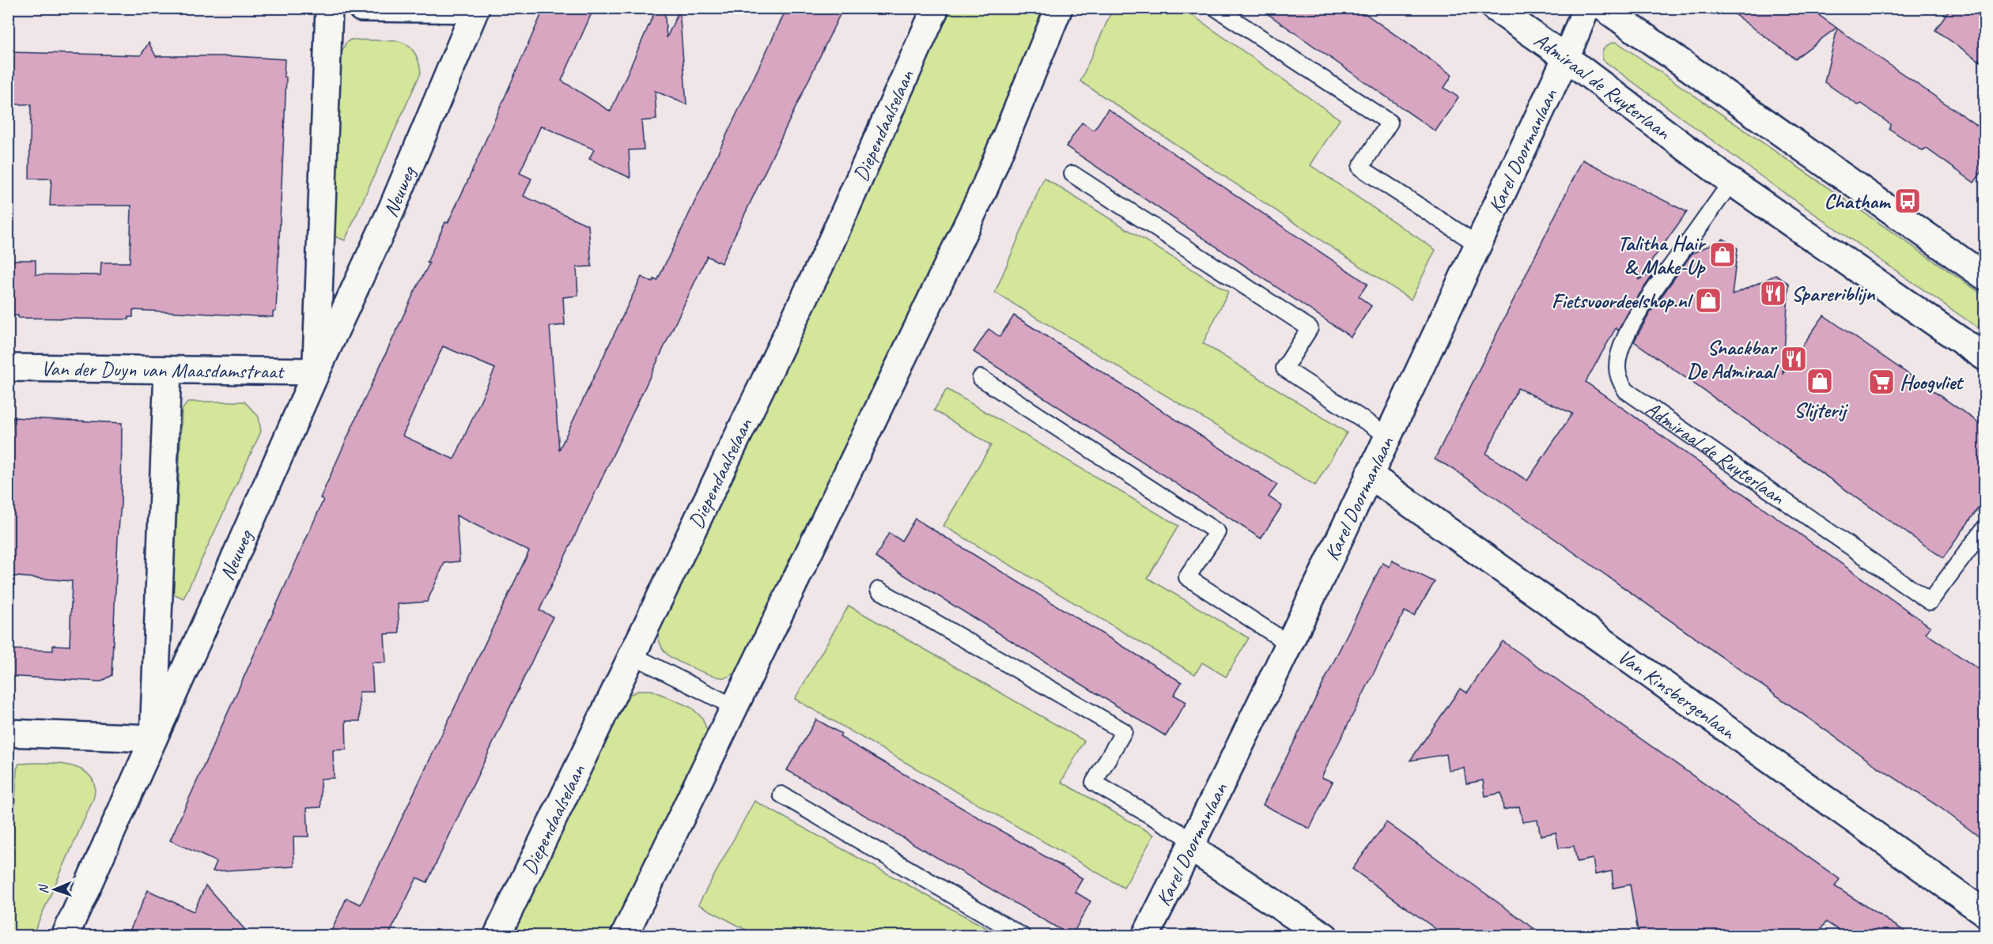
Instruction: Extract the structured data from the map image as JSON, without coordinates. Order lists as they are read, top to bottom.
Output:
{
  "streets": {
    "street": [
      "Admiraal de Ruyterlaan",
      "Diependaalselaan",
      "Karel Doormanlaan",
      "Neuweg",
      "Van der Duyn van Maasdamstraat",
      "Van Kinsbergenlaan"
    ]
  },
  "crossings": [
    ["Admiraal de Ruyterlaan", "Karel Doormanlaan"],
    ["Karel Doormanlaan", "Van Kinsbergenlaan"],
    ["Neuweg", "Van der Duyn van Maasdamstraat"]
  ],
  "places": {
    "bus stop": ["Chatham"],
    "shop": ["Talitha Hair & Make-Up", "Fietsvoordeelshop.nl", "Slijterij"],
    "restaurant": ["Spareriblijn", "Snackbar De Admiraal"],
    "supermarket": ["Hoogvliet"]
  },
  "north": "left"
}
